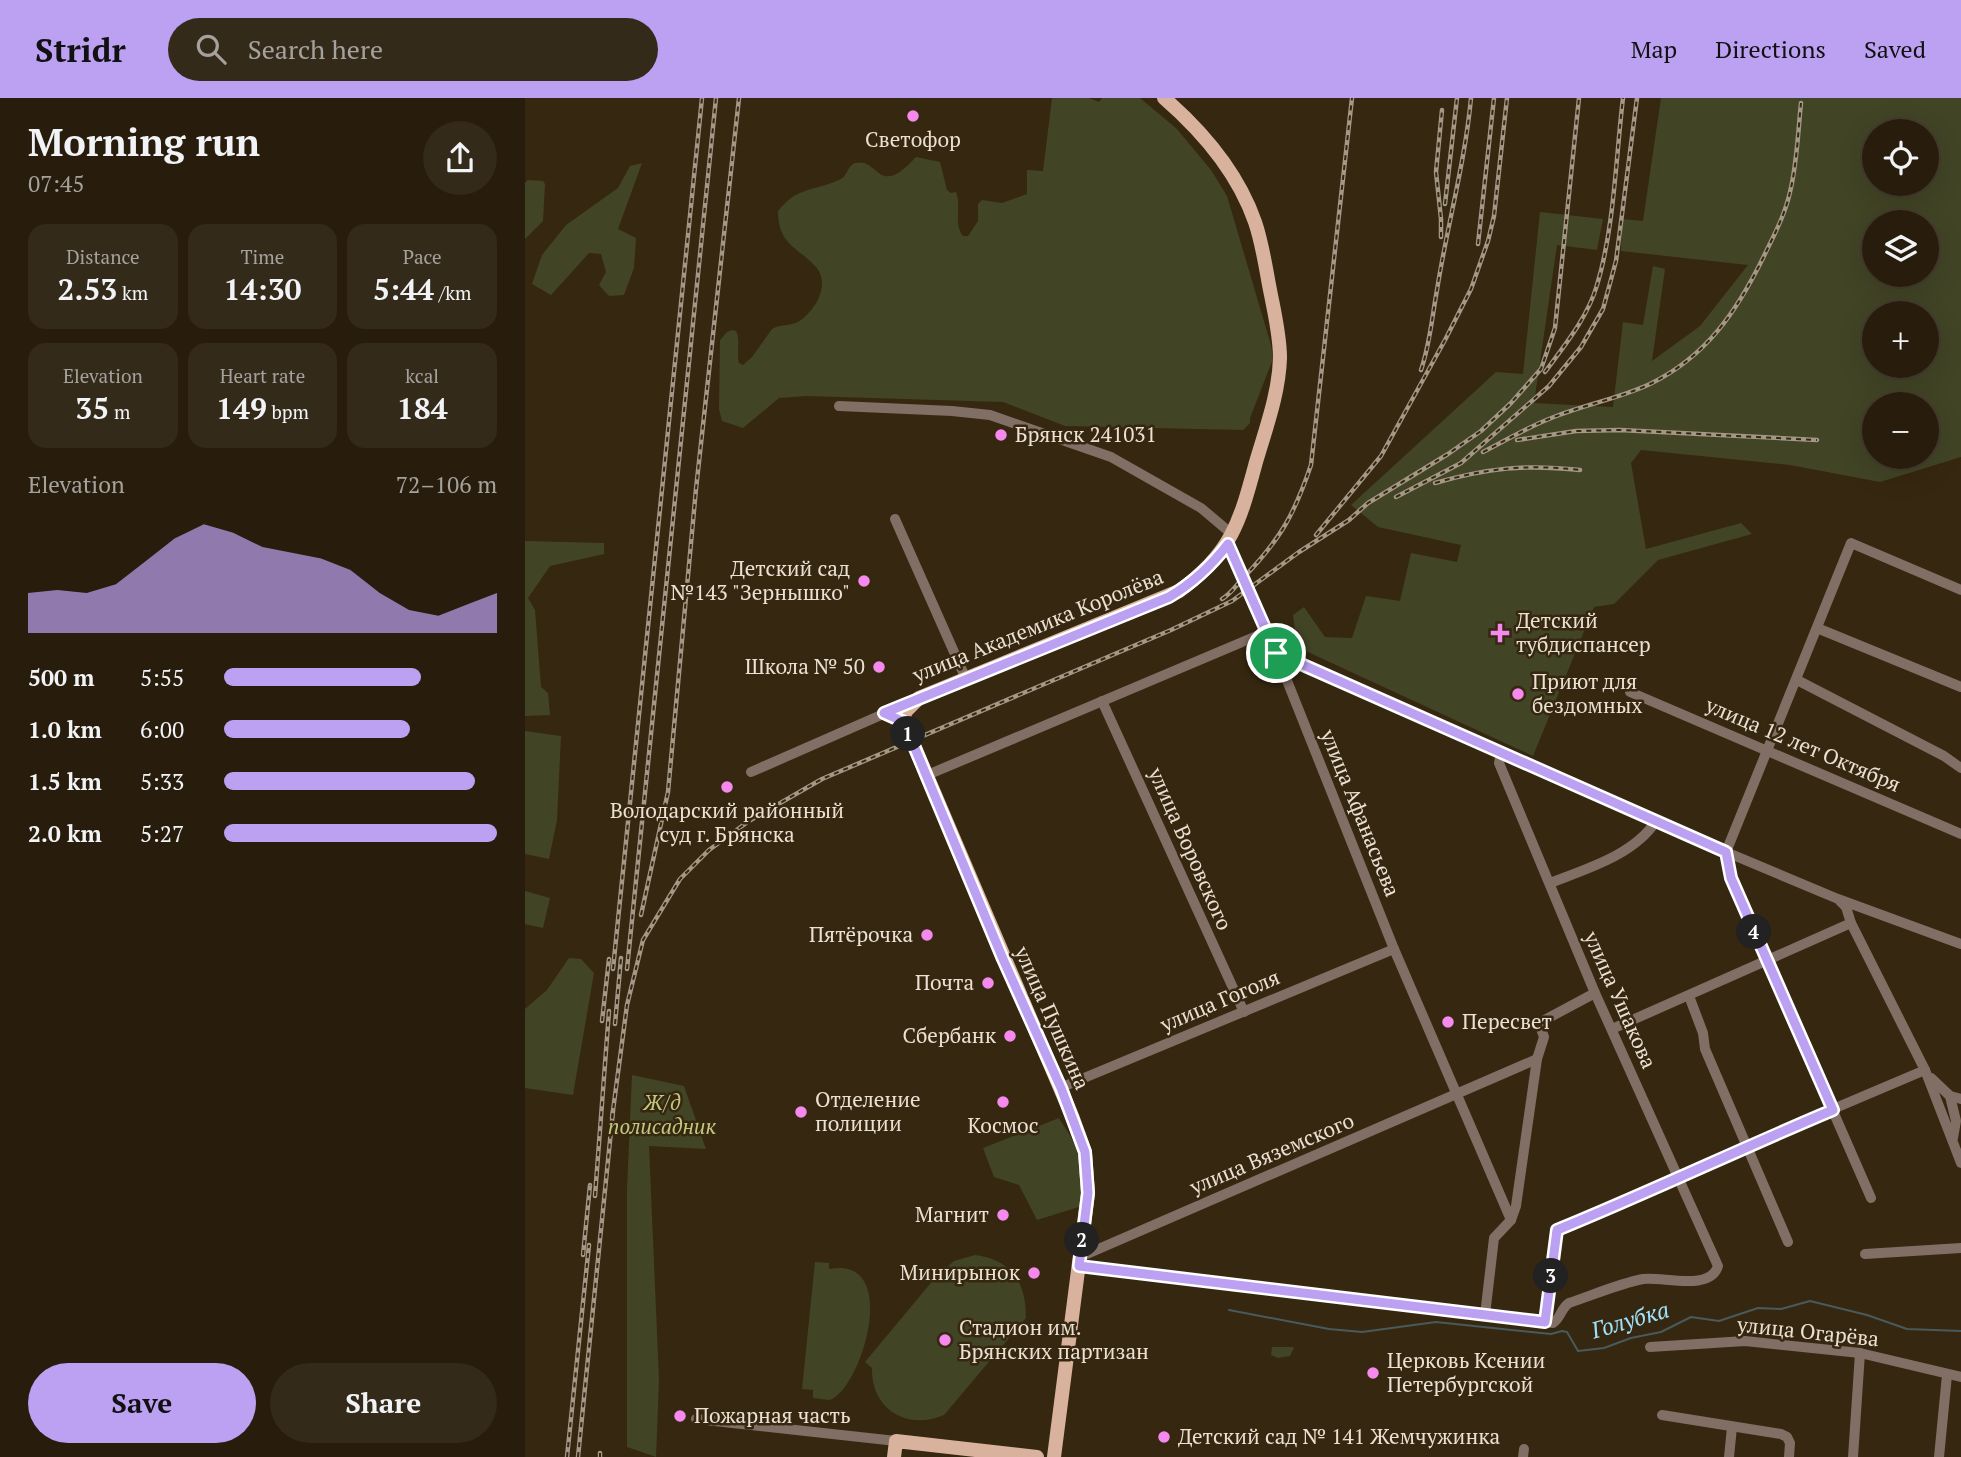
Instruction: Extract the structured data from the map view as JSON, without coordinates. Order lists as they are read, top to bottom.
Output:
{
  "streets": {
    "main road": ["улица Академика Королёва", "улица Пушкина"],
    "street": [
      "улица 12 лет Октября",
      "улица Афанасьева",
      "улица Воровского",
      "улица Ушакова",
      "улица Гоголя",
      "улица Вяземского",
      "улица Огарёва"
    ]
  },
  "crossings": [
    ["улица Академика Королёва", "улица Афанасьева"],
    ["улица Афанасьева", "улица Гоголя"],
    ["улица Афанасьева", "улица Вяземского"],
    ["улица Воровского", "улица Гоголя"],
    ["улица Гоголя", "улица Пушкина"],
    ["улица Пушкина", "улица Вяземского"]
  ],
  "water": ["Голубка"],
  "parks": ["Ж/д полисадник"],
  "places": {
    "other": [
      "Светофор",
      "Брянск 241031",
      "Детский сад №143 \"Зернышко\"",
      "Школа № 50",
      "Приют для бездомных",
      "Володарский районный суд г. Брянска",
      "Пятёрочка",
      "Почта",
      "Пересвет",
      "Сбербанк",
      "Космос",
      "Отделение полиции",
      "Магнит",
      "Минирынок",
      "Стадион им. Брянских партизан",
      "Церковь Ксении Петербургской",
      "Пожарная часть",
      "Детский сад № 141 Жемчужинка"
    ],
    "health": ["Детский тубдиспансер"]
  },
  "page": {
    "header": "Stridr",
    "search": "Search here",
    "nav": ["Map", "Directions", "Saved"],
    "heading": ["Morning run", "07:45"],
    "map_buttons": ["+", "−"],
    "stats": [
      ["Distance", "2.53 km"],
      ["Time", "14:30"],
      ["Pace", "5:44 /km"],
      ["Elevation", "35 m"],
      ["Heart rate", "149 bpm"],
      ["kcal", "184"]
    ],
    "chart": ["Elevation", "72–106 m"],
    "list": [
      {
        "name": "500 m",
        "note": "5:55"
      },
      {
        "name": "1.0 km",
        "note": "6:00"
      },
      {
        "name": "1.5 km",
        "note": "5:33"
      },
      {
        "name": "2.0 km",
        "note": "5:27"
      }
    ],
    "pins": [
      "1",
      "4",
      "2",
      "3"
    ],
    "buttons": ["Save", "Share"]
  }
}
